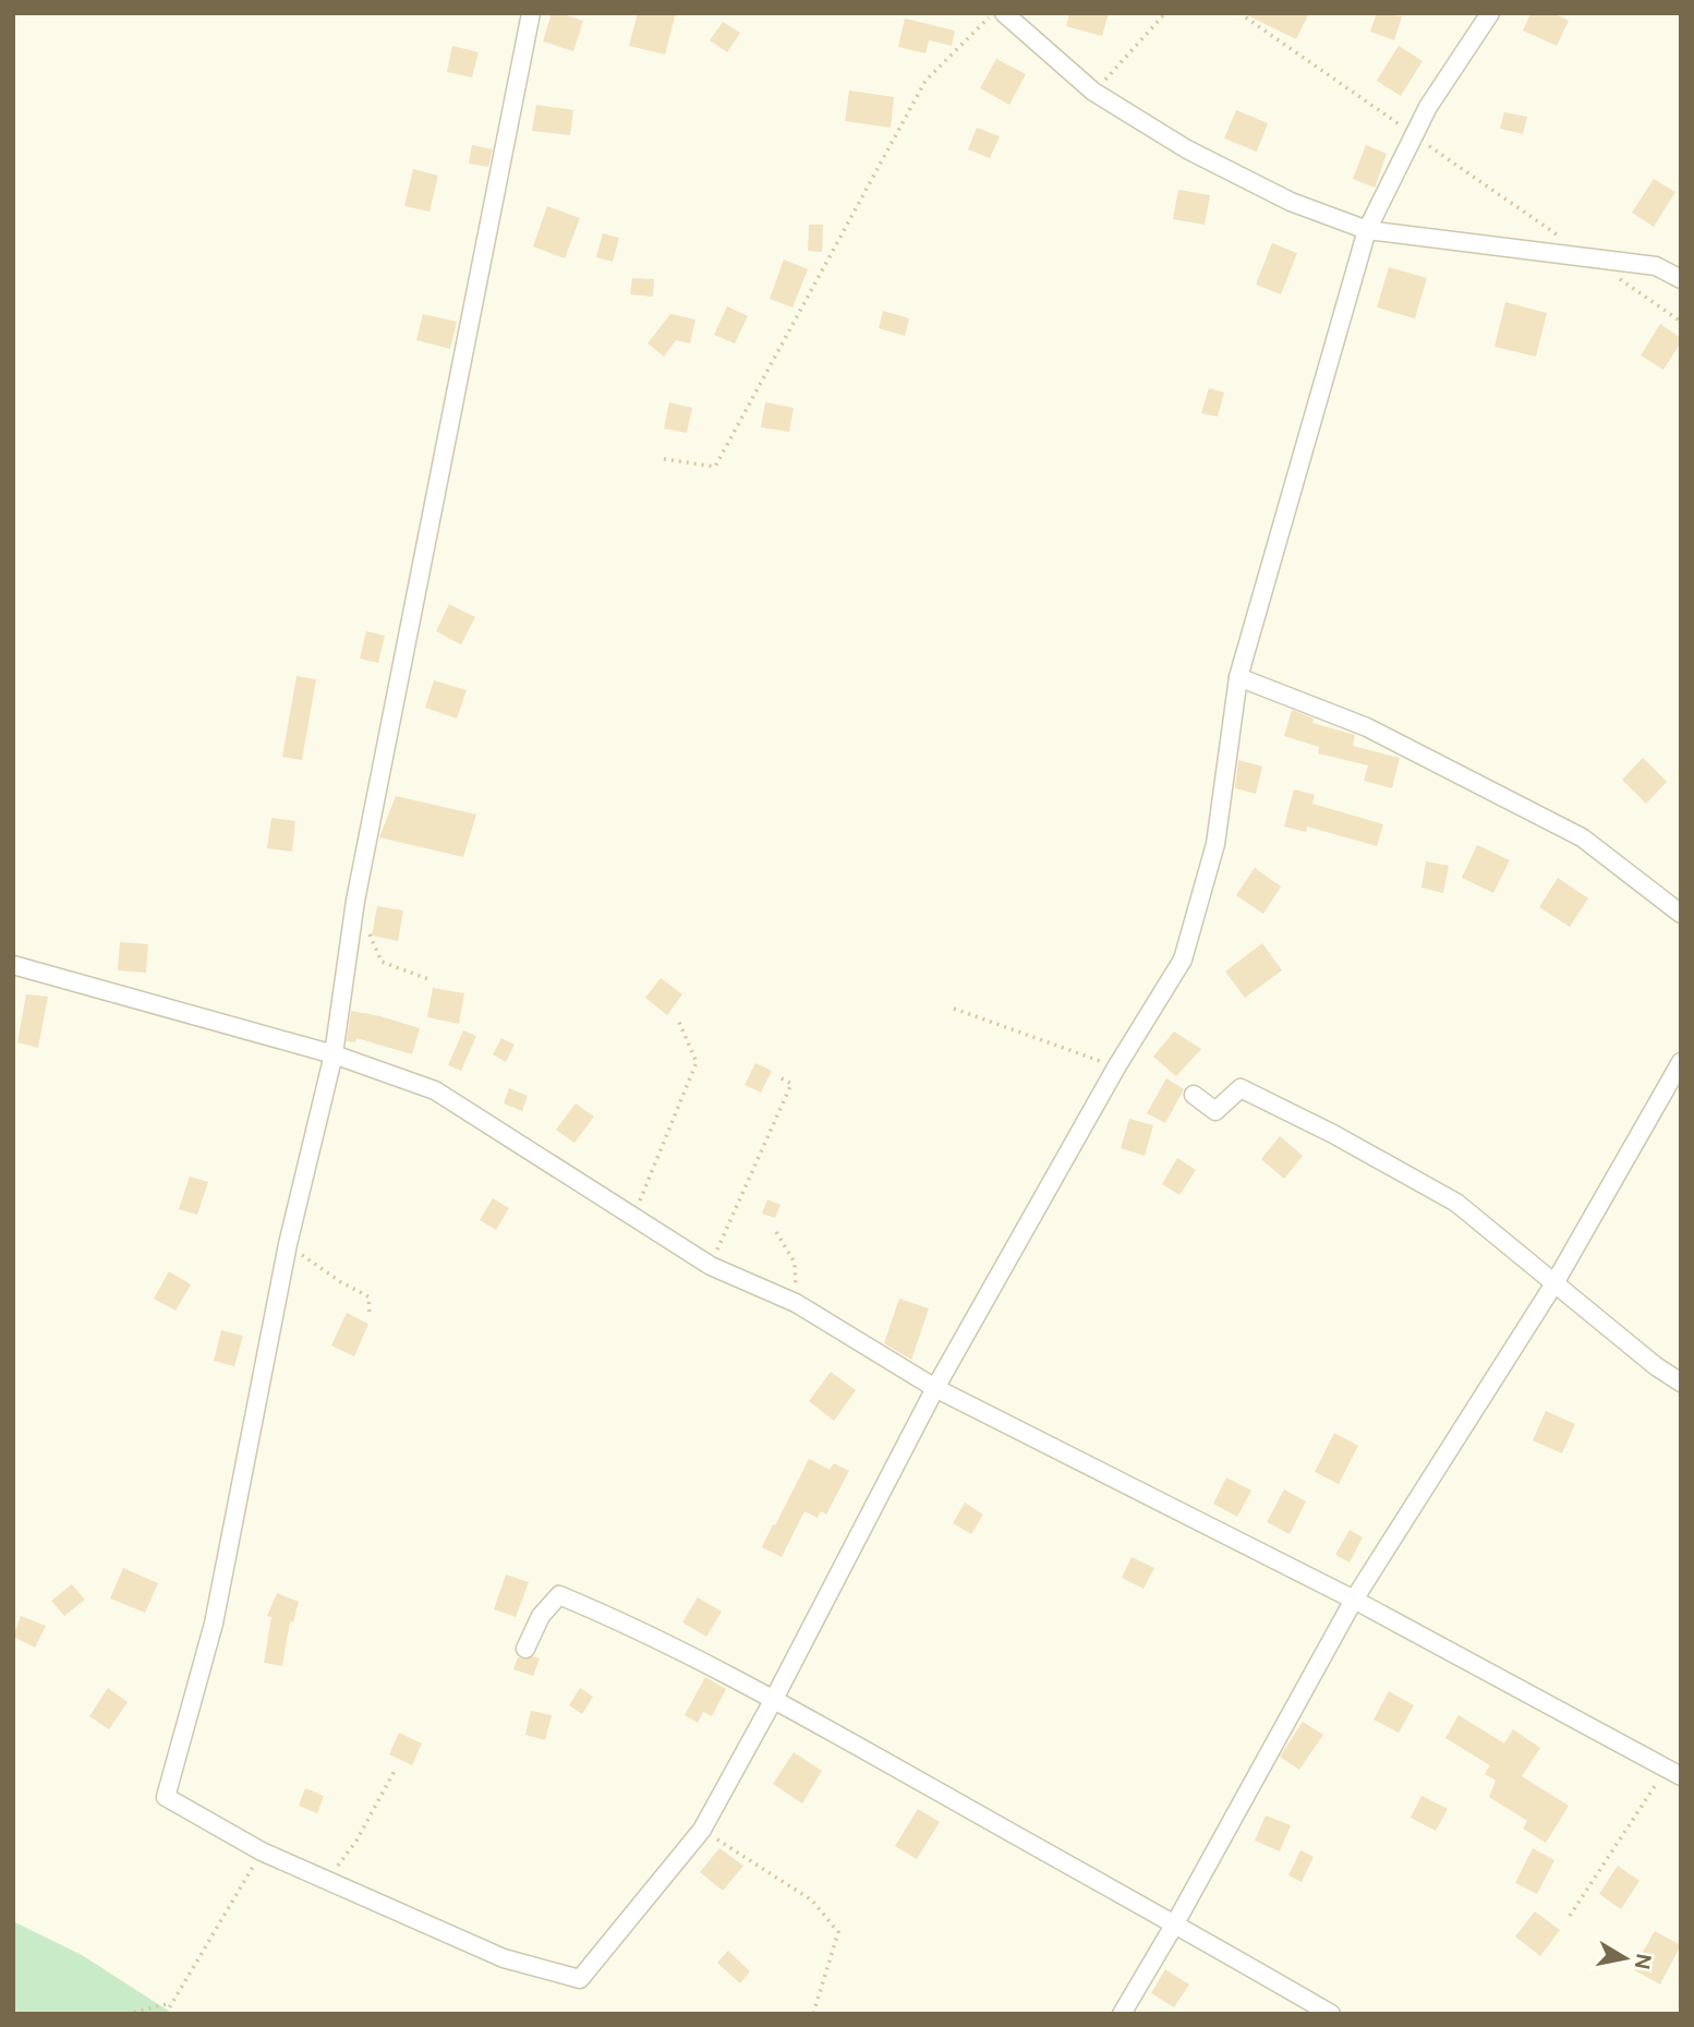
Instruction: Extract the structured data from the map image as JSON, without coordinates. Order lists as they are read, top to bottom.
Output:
{
  "north": "right"
}
